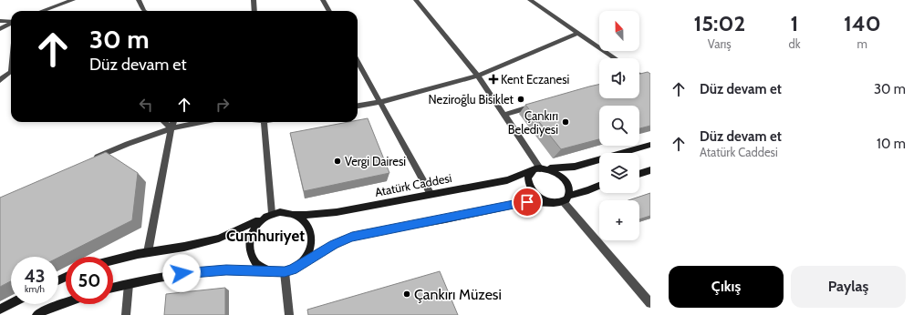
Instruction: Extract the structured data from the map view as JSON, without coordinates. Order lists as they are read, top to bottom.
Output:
{
  "streets": {
    "main road": ["Atatürk Caddesi"]
  },
  "districts": ["Cumhuriyet"],
  "places": {
    "health": ["Kent Eczanesi"],
    "other": [
      "Neziroğlu Bisiklet",
      "Çankırı Belediyesi",
      "Vergi Dairesi",
      "Çankırı Müzesi"
    ]
  },
  "north": "top",
  "page": {
    "eta": [
      "15:02",
      "Varış",
      "1",
      "dk",
      "140",
      "m"
    ],
    "map_buttons": "+",
    "turn": ["30 m", "Düz devam et"],
    "list": [
      {
        "name": "Düz devam et",
        "value": "30 m"
      },
      {
        "name": "Düz devam et",
        "note": "Atatürk Caddesi",
        "value": "10 m"
      }
    ],
    "speed": "43 km/h",
    "limit": "50",
    "buttons": ["Çıkış", "Paylaş"]
  }
}
